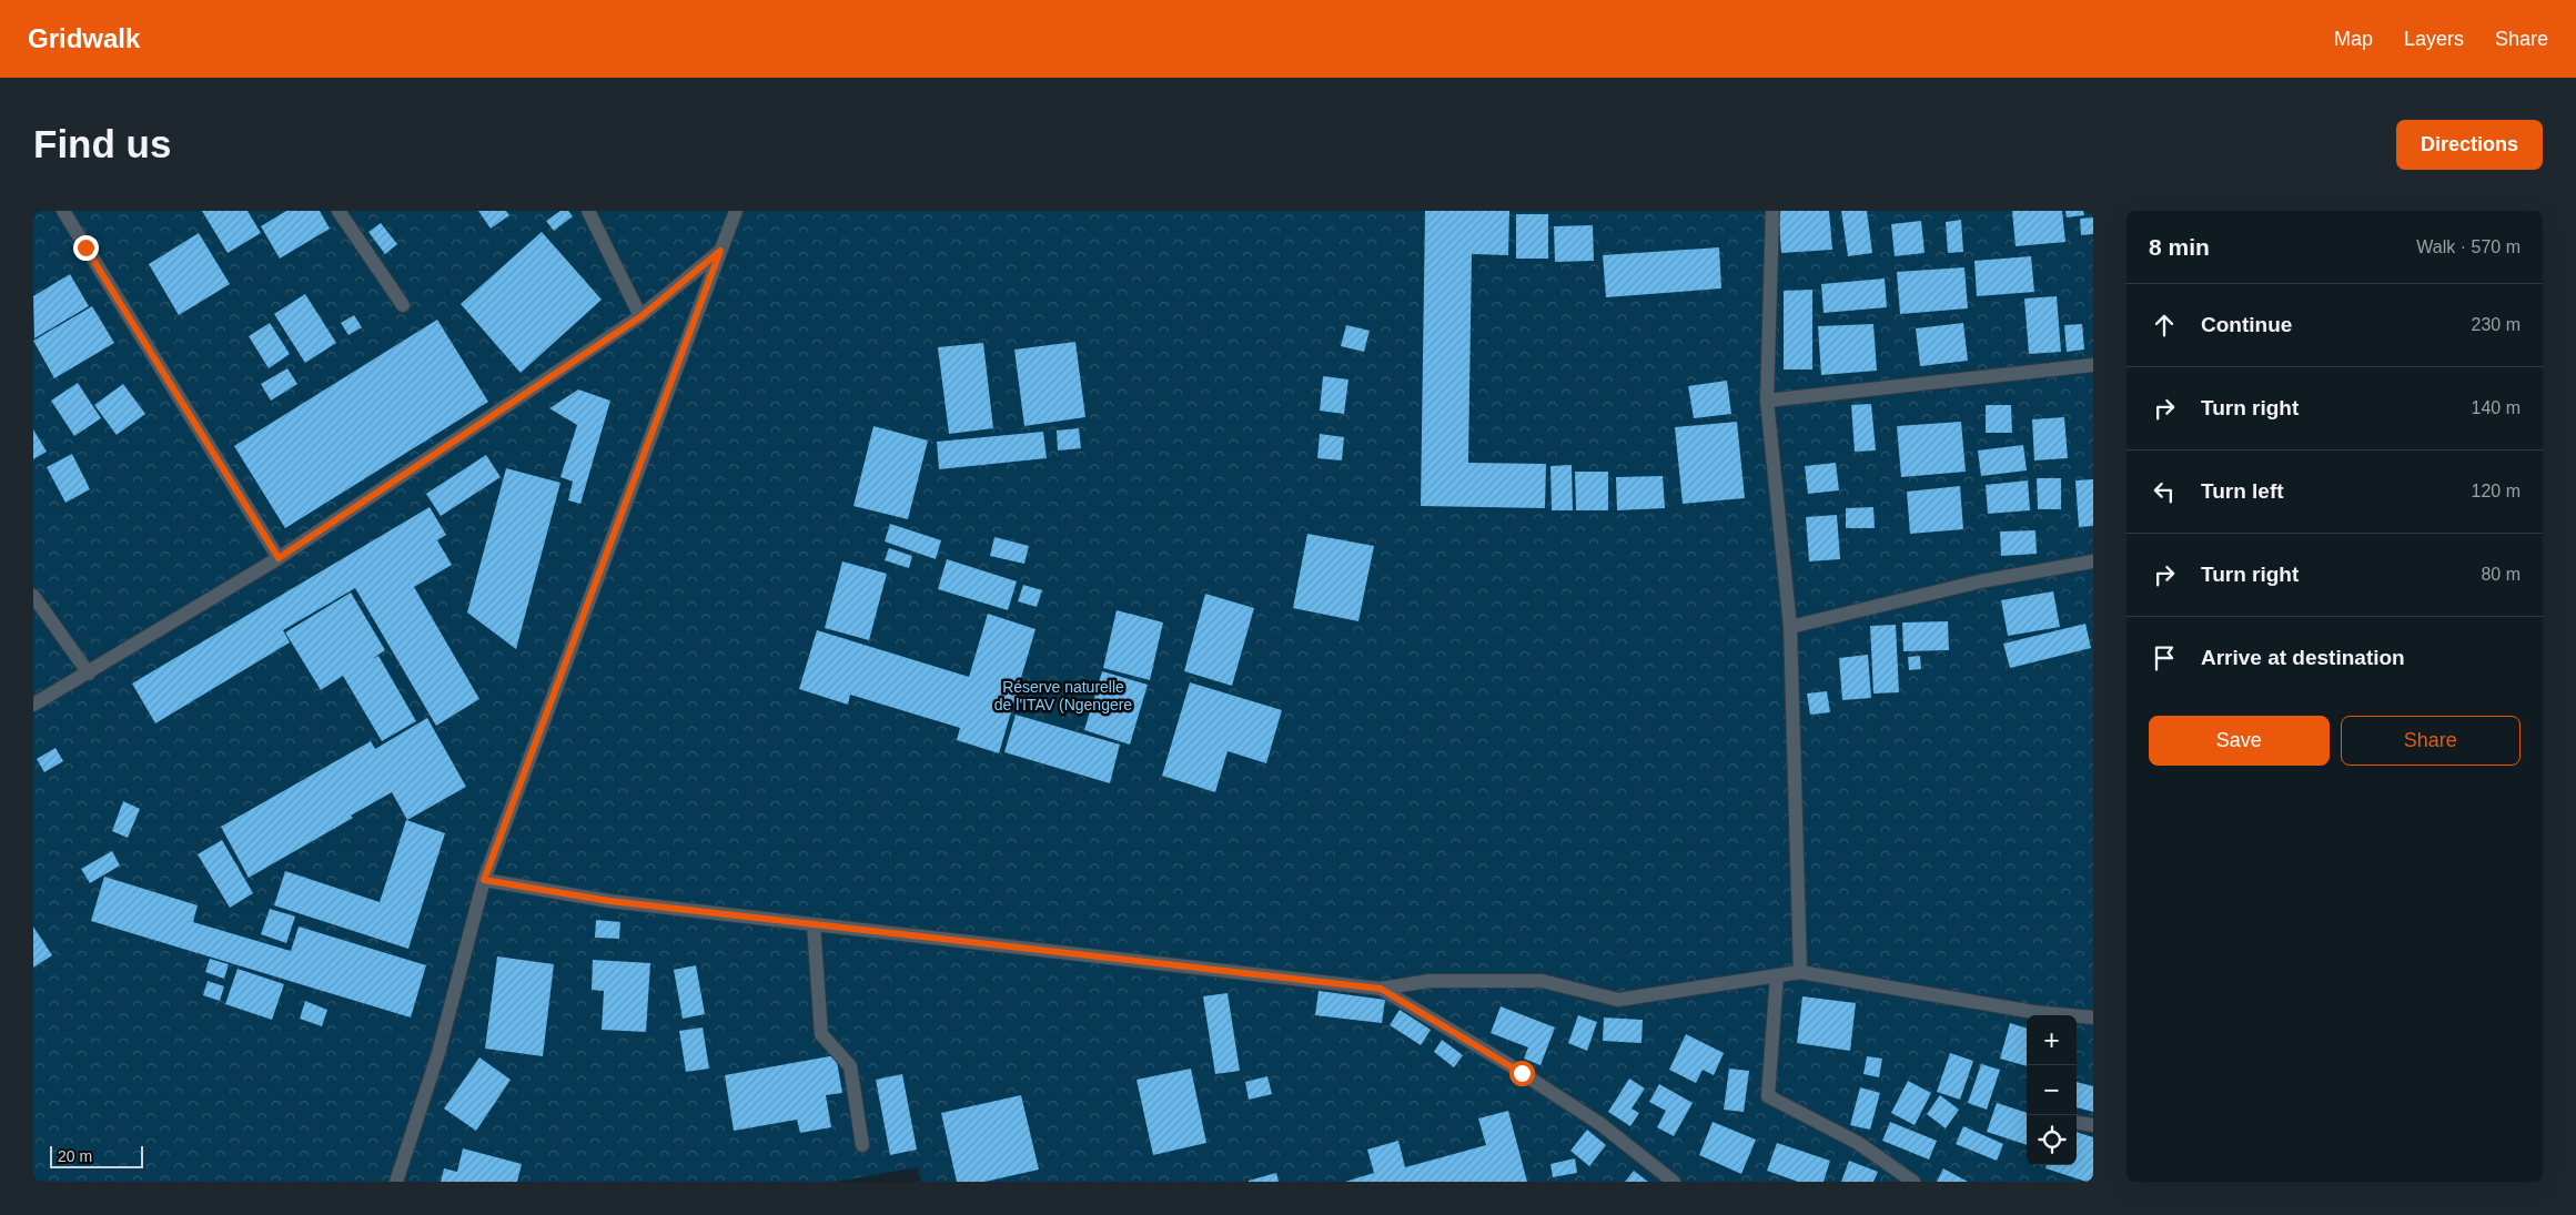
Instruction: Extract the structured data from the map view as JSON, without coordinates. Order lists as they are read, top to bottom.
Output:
{
  "parks": ["Réserve naturelle de l'ITAV (Ngengere"],
  "scale_bar": "20 m",
  "page": {
    "header": "Gridwalk",
    "nav": ["Map", "Layers", "Share"],
    "buttons": [
      "Directions",
      ["Save", "Share"]
    ],
    "title": "Find us",
    "heading": ["8 min", "Walk · 570 m"],
    "list": [
      ["Continue", "230 m"],
      ["Turn right", "140 m"],
      ["Turn left", "120 m"],
      ["Turn right", "80 m"],
      "Arrive at destination"
    ],
    "map_buttons": ["+", "−"],
    "scale": "20 m"
  }
}
